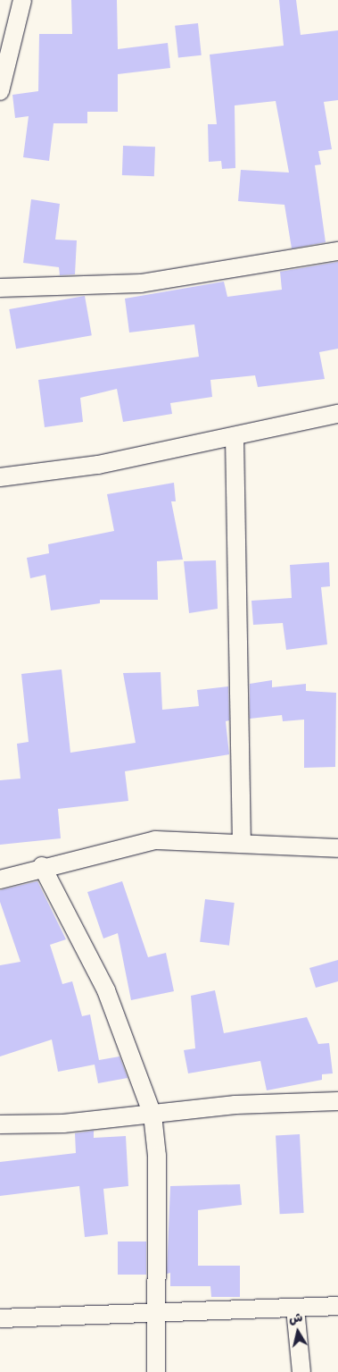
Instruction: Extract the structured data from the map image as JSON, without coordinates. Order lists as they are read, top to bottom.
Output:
{
  "north": "top"
}
